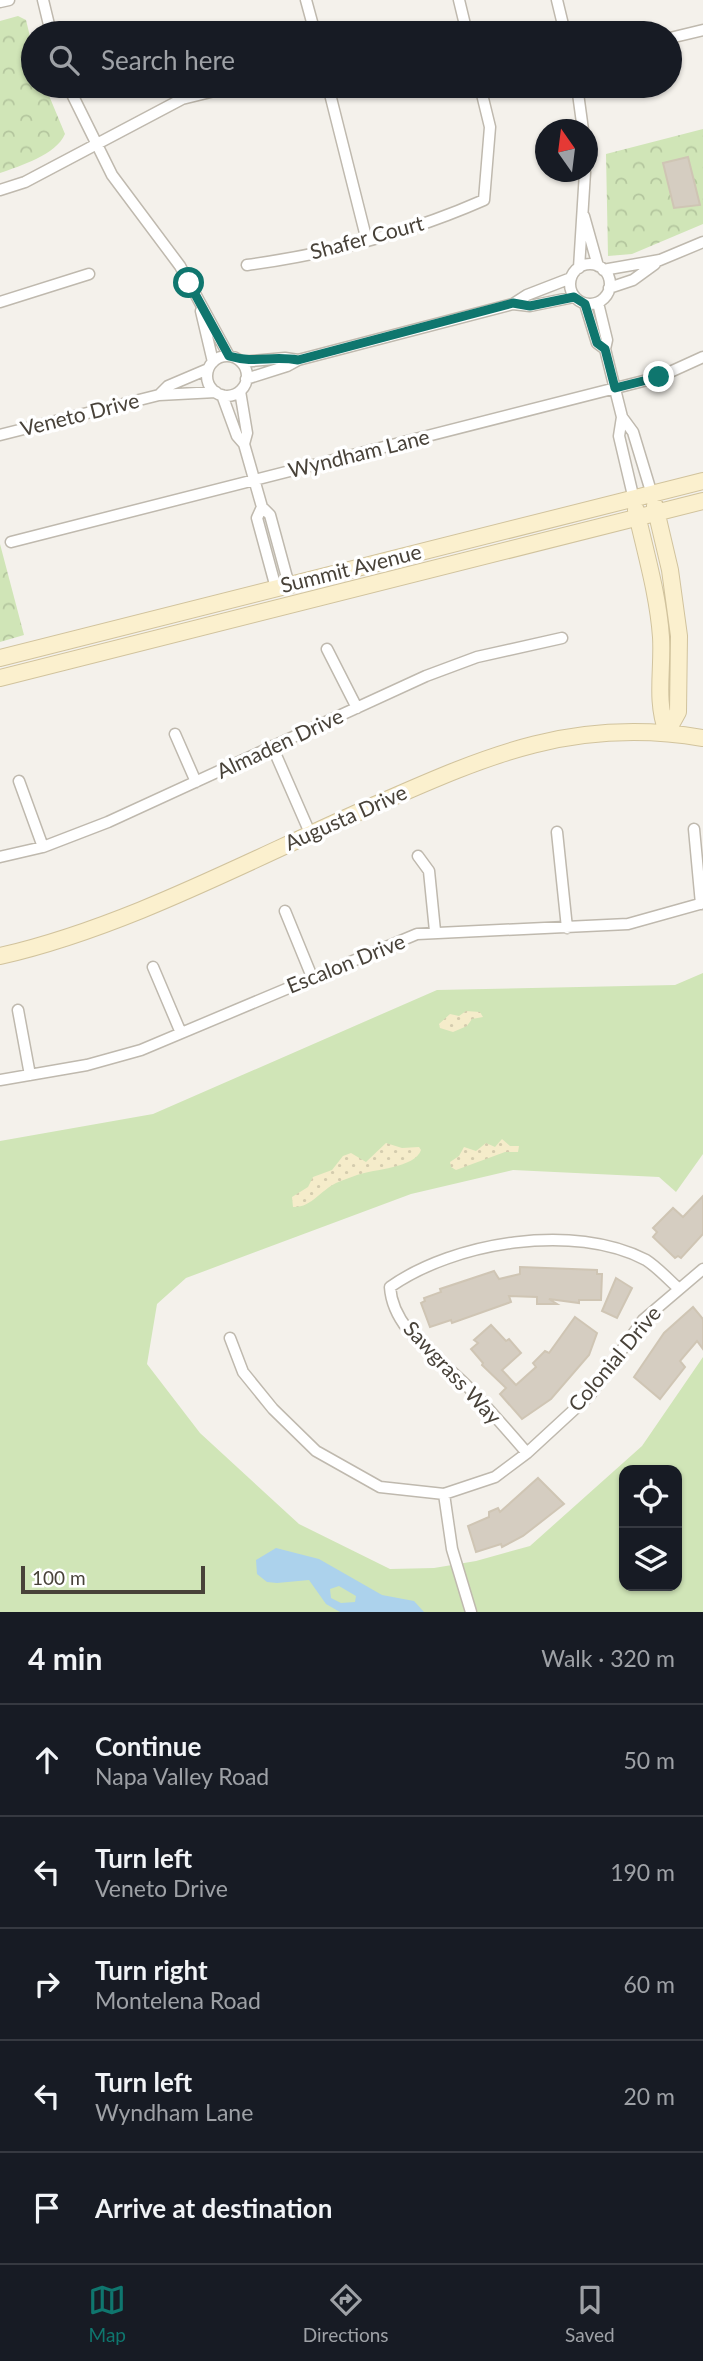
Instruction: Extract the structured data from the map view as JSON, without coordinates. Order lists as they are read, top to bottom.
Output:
{
  "streets": {
    "main road": ["Summit Avenue", "Augusta Drive"],
    "street": [
      "Shafer Court",
      "Veneto Drive",
      "Wyndham Lane",
      "Almaden Drive",
      "Escalon Drive",
      "Colonial Drive",
      "Sawgrass Way"
    ]
  },
  "crossings": [
    ["Colonial Drive", "Sawgrass Way"]
  ],
  "scale_bar": "100 m",
  "north": "top",
  "page": {
    "search": "Search here",
    "scale": "100 m",
    "heading": ["4 min", "Walk · 320 m"],
    "list": [
      ["Continue", "Napa Valley Road", "50 m"],
      ["Turn left", "Veneto Drive", "190 m"],
      ["Turn right", "Montelena Road", "60 m"],
      ["Turn left", "Wyndham Lane", "20 m"],
      "Arrive at destination"
    ],
    "nav": ["Map", "Directions", "Saved"]
  }
}
